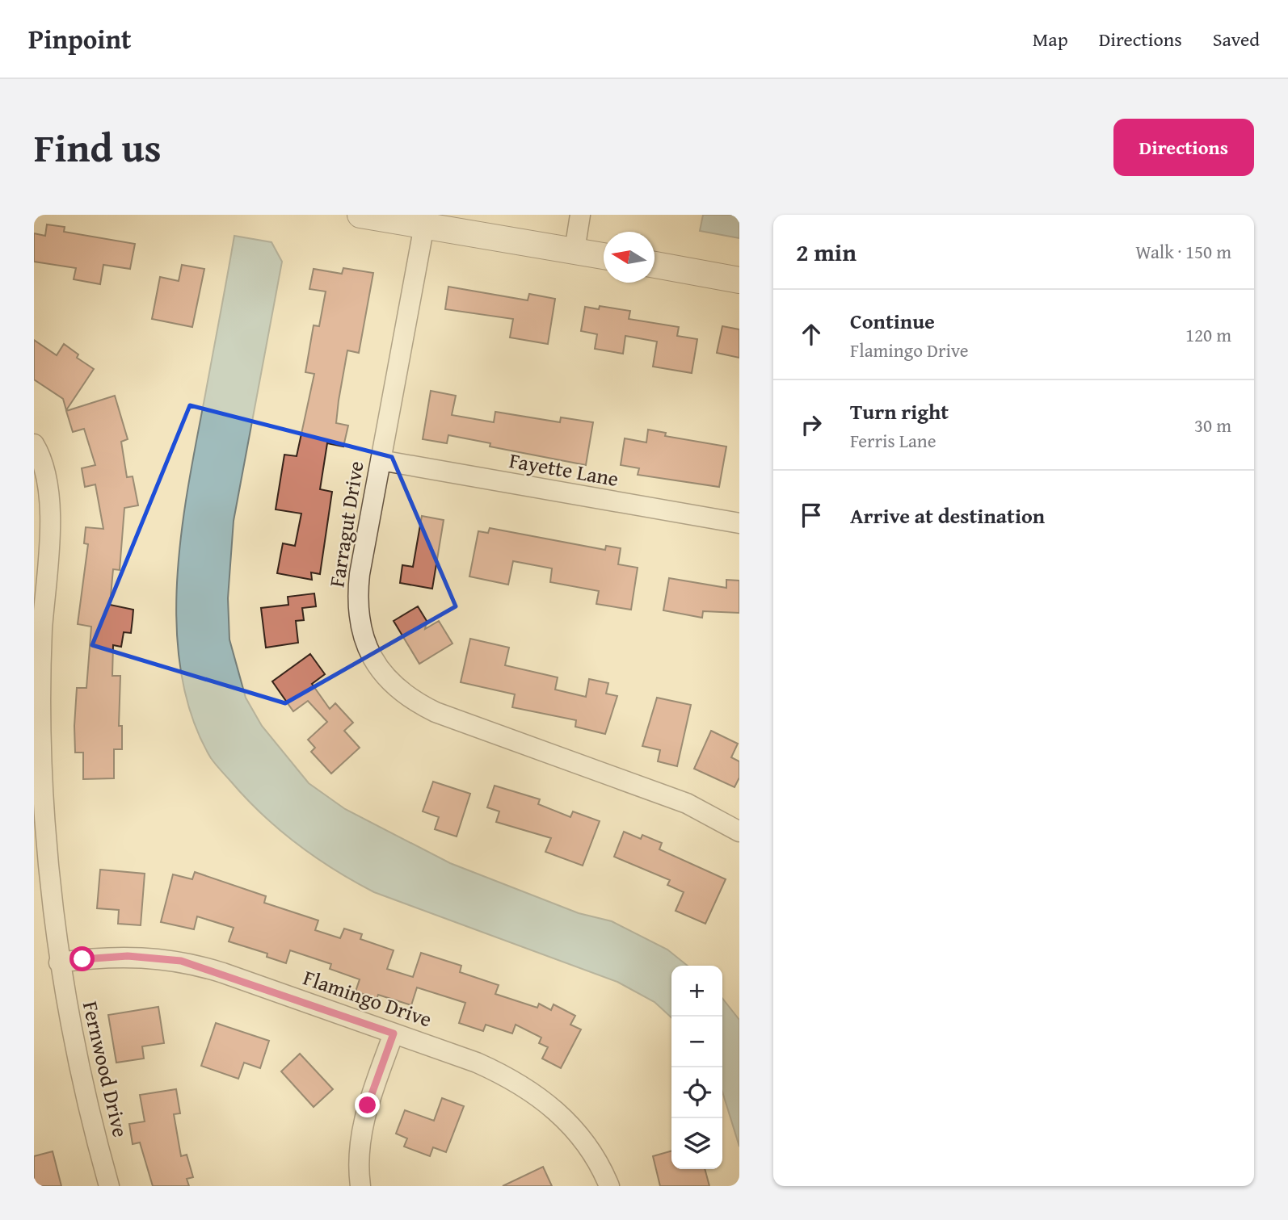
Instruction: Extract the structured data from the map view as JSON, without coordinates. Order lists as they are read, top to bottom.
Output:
{
  "streets": {
    "street": [
      "Fayette Lane",
      "Farragut Drive",
      "Flamingo Drive",
      "Fernwood Drive"
    ]
  },
  "crossings": [
    ["Fayette Lane", "Farragut Drive"],
    ["Flamingo Drive", "Fernwood Drive"]
  ],
  "north": "left",
  "page": {
    "header": "Pinpoint",
    "nav": ["Map", "Directions", "Saved"],
    "title": "Find us",
    "buttons": "Directions",
    "heading": ["2 min", "Walk · 150 m"],
    "list": [
      ["Continue", "Flamingo Drive", "120 m"],
      ["Turn right", "Ferris Lane", "30 m"],
      "Arrive at destination"
    ],
    "map_buttons": ["+", "−"]
  }
}
